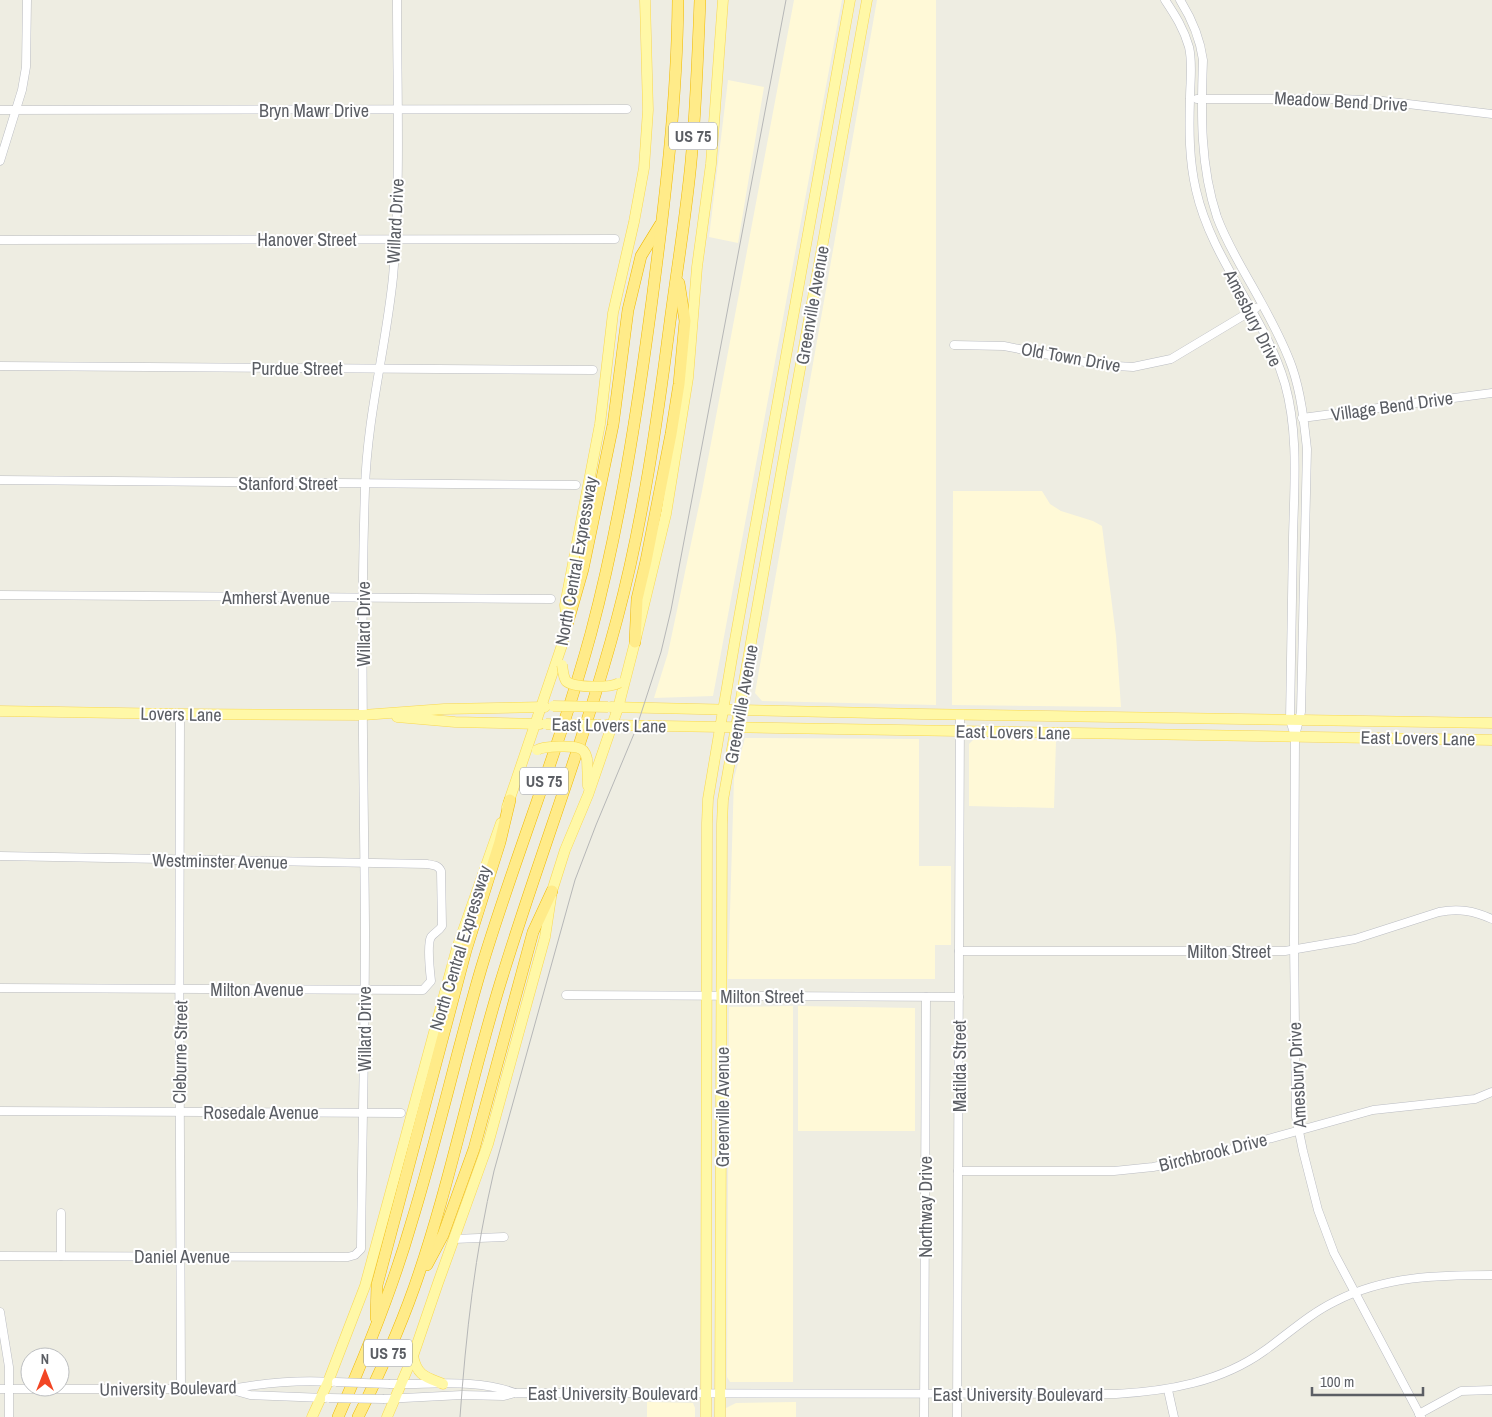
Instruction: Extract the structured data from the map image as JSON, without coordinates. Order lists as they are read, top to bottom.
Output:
{
  "streets": {
    "highway": ["US 75", "North Central Expressway"],
    "main road": ["Greenville Avenue", "Lovers Lane", "East Lovers Lane"],
    "street": [
      "Meadow Bend Drive",
      "Bryn Mawr Drive",
      "Willard Drive",
      "Hanover Street",
      "Amesbury Drive",
      "Old Town Drive",
      "Purdue Street",
      "Village Bend Drive",
      "Stanford Street",
      "Amherst Avenue",
      "Westminster Avenue",
      "Milton Street",
      "Milton Avenue",
      "Cleburne Street",
      "Matilda Street",
      "Rosedale Avenue",
      "Birchbrook Drive",
      "Northway Drive",
      "Daniel Avenue",
      "University Boulevard",
      "East University Boulevard"
    ]
  },
  "crossings": [
    ["Meadow Bend Drive", "Amesbury Drive"],
    ["Bryn Mawr Drive", "Willard Drive"],
    ["Willard Drive", "Hanover Street"],
    ["Willard Drive", "Purdue Street"],
    ["Willard Drive", "Stanford Street"],
    ["Willard Drive", "Amherst Avenue"],
    ["Willard Drive", "Lovers Lane"],
    ["Willard Drive", "Westminster Avenue"],
    ["Willard Drive", "Milton Avenue"],
    ["Willard Drive", "Rosedale Avenue"],
    ["Willard Drive", "Daniel Avenue"],
    ["Greenville Avenue", "East Lovers Lane"],
    ["Greenville Avenue", "Milton Street"],
    ["Greenville Avenue", "East University Boulevard"],
    ["Amesbury Drive", "Old Town Drive"],
    ["Amesbury Drive", "Village Bend Drive"],
    ["Amesbury Drive", "East Lovers Lane"],
    ["Amesbury Drive", "Milton Street"],
    ["Amesbury Drive", "Birchbrook Drive"],
    ["Amesbury Drive", "East University Boulevard"],
    ["North Central Expressway", "Lovers Lane"],
    ["North Central Expressway", "East Lovers Lane"],
    ["North Central Expressway", "University Boulevard"],
    ["North Central Expressway", "East University Boulevard"],
    ["Lovers Lane", "East Lovers Lane"],
    ["Lovers Lane", "Cleburne Street"],
    ["East Lovers Lane", "Matilda Street"],
    ["Westminster Avenue", "Milton Avenue"],
    ["Westminster Avenue", "Cleburne Street"],
    ["Milton Street", "Matilda Street"],
    ["Milton Street", "Northway Drive"],
    ["Milton Avenue", "Cleburne Street"],
    ["Cleburne Street", "Rosedale Avenue"],
    ["Cleburne Street", "Daniel Avenue"],
    ["Cleburne Street", "University Boulevard"],
    ["Matilda Street", "Birchbrook Drive"],
    ["Matilda Street", "East University Boulevard"],
    ["Northway Drive", "East University Boulevard"],
    ["University Boulevard", "East University Boulevard"]
  ],
  "scale_bar": "100 m",
  "north": "top"
}
